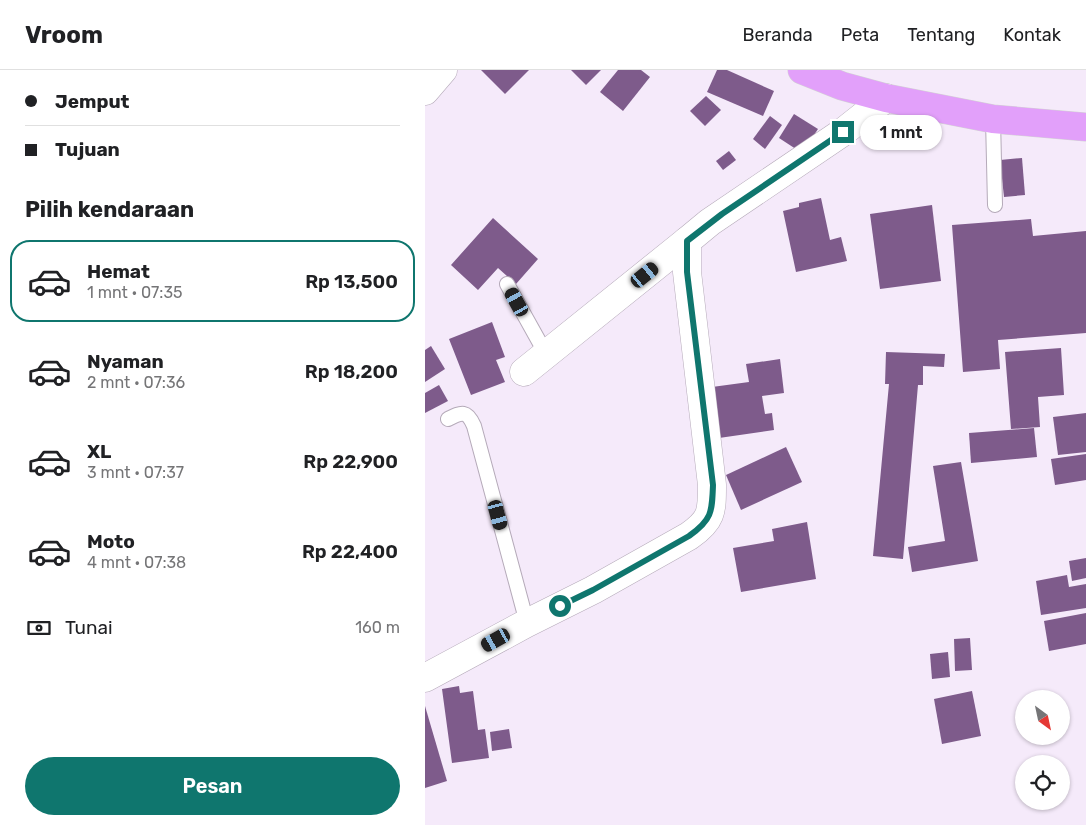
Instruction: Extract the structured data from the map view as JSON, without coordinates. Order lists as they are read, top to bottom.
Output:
{
  "north": "bottom right",
  "page": {
    "header": "Vroom",
    "nav": [
      "Beranda",
      "Peta",
      "Tentang",
      "Kontak"
    ],
    "banner": ["Jemput", "Tujuan"],
    "bubble": "1 mnt",
    "heading": "Pilih kendaraan",
    "list": [
      {
        "name": "Hemat",
        "note": "1 mnt · 07:35",
        "value": "Rp 13,500"
      },
      {
        "name": "Nyaman",
        "note": "2 mnt · 07:36",
        "value": "Rp 18,200"
      },
      {
        "name": "XL",
        "note": "3 mnt · 07:37",
        "value": "Rp 22,900"
      },
      {
        "name": "Moto",
        "note": "4 mnt · 07:38",
        "value": "Rp 22,400"
      }
    ],
    "pay": ["Tunai", "160 m"],
    "buttons": "Pesan"
  }
}
